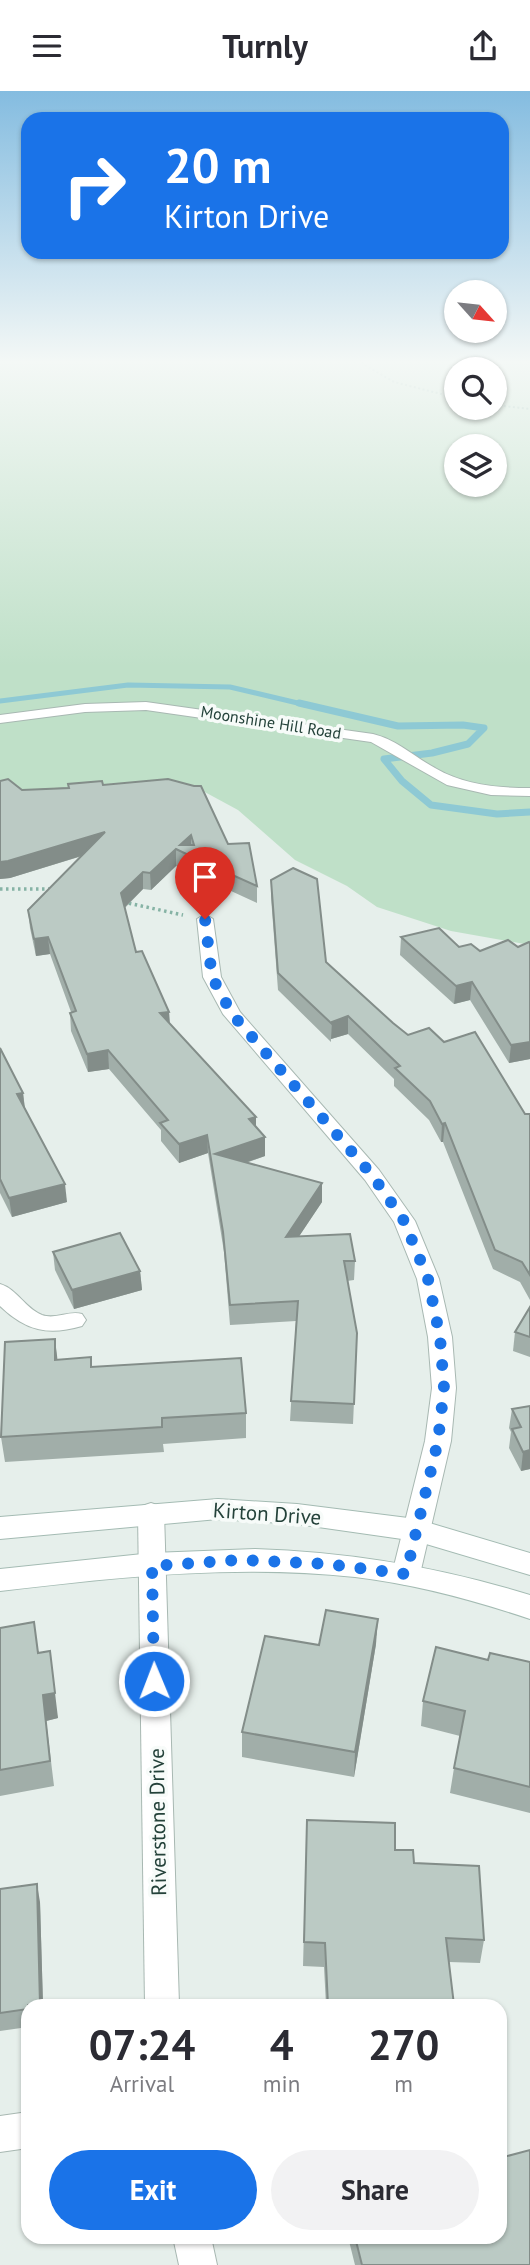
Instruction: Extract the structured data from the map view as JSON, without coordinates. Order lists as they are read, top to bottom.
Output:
{
  "streets": {
    "street": ["Moonshine Hill Road", "Kirton Drive", "Riverstone Drive"]
  },
  "crossings": [
    ["Kirton Drive", "Riverstone Drive"]
  ],
  "north": "bottom right",
  "page": {
    "header": "Turnly",
    "turn": ["20 m", "Kirton Drive"],
    "eta": [
      "07:24",
      "Arrival",
      "4",
      "min",
      "270",
      "m"
    ],
    "buttons": ["Exit", "Share"]
  }
}
